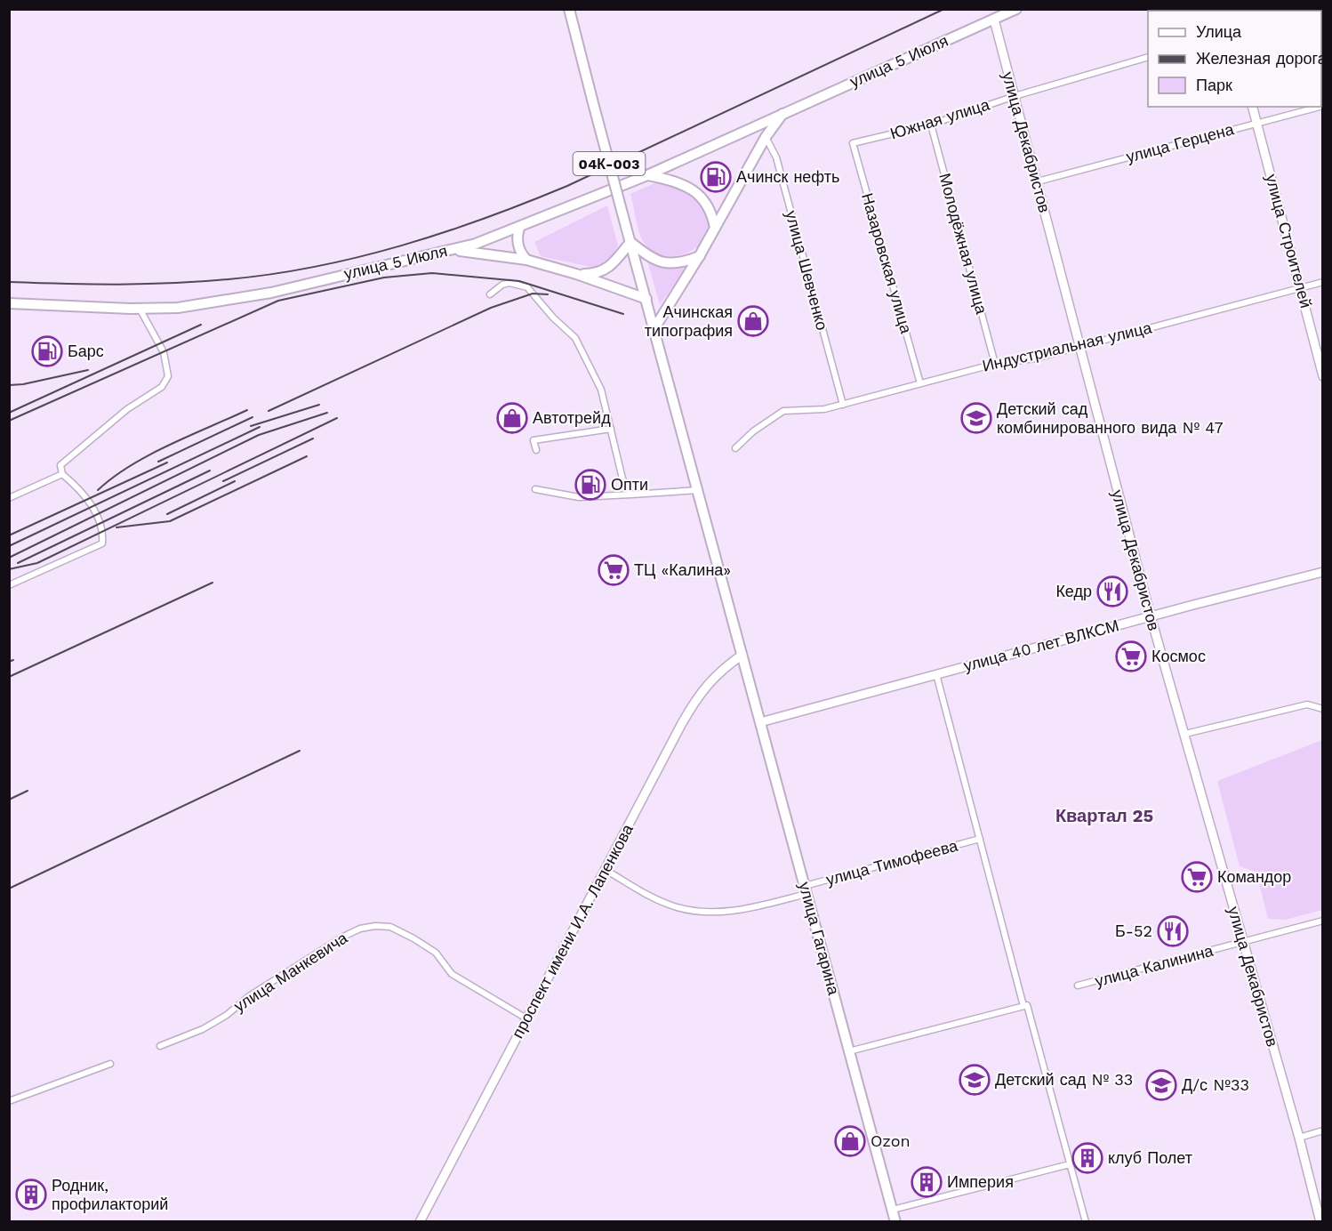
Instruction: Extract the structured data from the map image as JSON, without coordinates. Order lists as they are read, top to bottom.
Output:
{
  "streets": {
    "main road": [
      "улица 5 Июля",
      "улица Декабристов",
      "04К-003",
      "улица Строителей",
      "улица 40 лет ВЛКСМ",
      "проспект имени И.А. Лапенкова",
      "улица Гагарина"
    ],
    "street": [
      "Южная улица",
      "улица Герцена",
      "Молодёжная улица",
      "Назаровская улица",
      "улица Шевченко",
      "Индустриальная улица",
      "улица Тимофеева",
      "улица Калинина",
      "улица Манкевича"
    ]
  },
  "crossings": [
    ["улица 5 Июля", "улица Декабристов"],
    ["Южная улица", "улица Декабристов"],
    ["Южная улица", "Молодёжная улица"],
    ["Южная улица", "Назаровская улица"],
    ["улица Декабристов", "улица Герцена"],
    ["улица Декабристов", "Индустриальная улица"],
    ["улица Декабристов", "улица 40 лет ВЛКСМ"],
    ["улица Декабристов", "улица Калинина"],
    ["улица Герцена", "улица Строителей"],
    ["улица Строителей", "Индустриальная улица"],
    ["Молодёжная улица", "Индустриальная улица"],
    ["Назаровская улица", "Индустриальная улица"],
    ["улица Шевченко", "Индустриальная улица"],
    ["улица 40 лет ВЛКСМ", "улица Гагарина"],
    ["улица Тимофеева", "проспект имени И.А. Лапенкова"],
    ["улица Тимофеева", "улица Гагарина"],
    ["проспект имени И.А. Лапенкова", "улица Гагарина"],
    ["проспект имени И.А. Лапенкова", "улица Манкевича"]
  ],
  "districts": ["Квартал 25"],
  "places": {
    "fuel station": ["Ачинск нефть", "Барс", "Опти"],
    "shop": ["Ачинская типография", "Автотрейд", "Ozon"],
    "school or university": ["Детский сад комбинированного вида № 47", "Детский сад № 33", "Д/с №33"],
    "supermarket": ["ТЦ «Калина»", "Космос", "Командор"],
    "restaurant": ["Кедр", "Б-52"],
    "building": ["клуб Полет", "Империя", "Родник, профилакторий"]
  },
  "legend": ["Улица", "Железная дорога", "Парк"]
}
